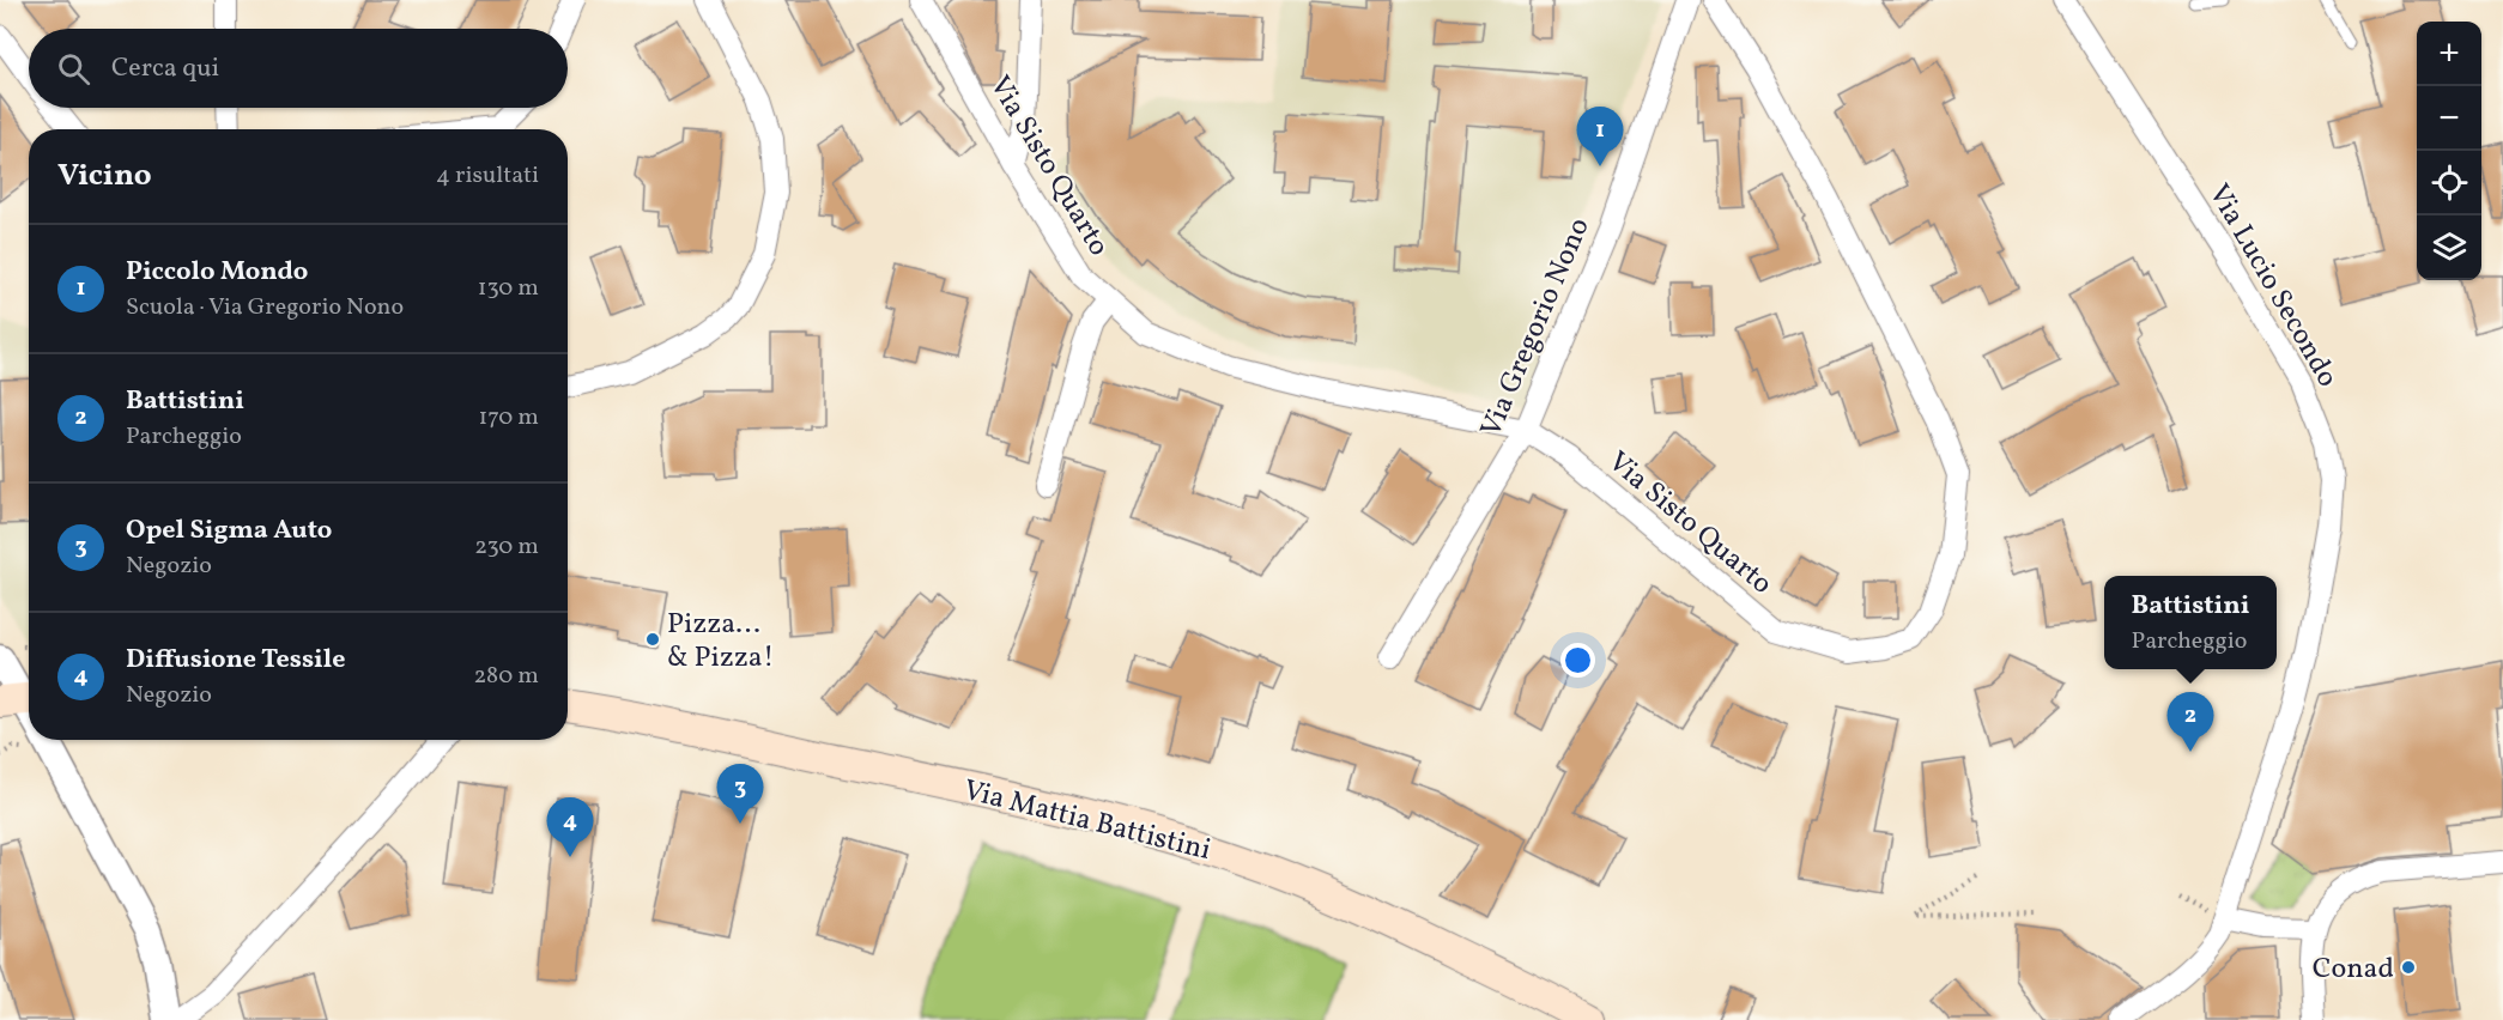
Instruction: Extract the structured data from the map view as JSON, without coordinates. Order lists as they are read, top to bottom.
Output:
{
  "streets": {
    "main road": ["Via Mattia Battistini"],
    "street": ["Via Sisto Quarto", "Via Lucio Secondo", "Via Gregorio Nono"]
  },
  "crossings": [
    ["Via Sisto Quarto", "Via Gregorio Nono"]
  ],
  "places": ["Pizza... & Pizza!", "Conad"],
  "page": {
    "map_buttons": ["+", "−"],
    "search": "Cerca qui",
    "pins": [
      "1",
      "2",
      "3",
      "4"
    ],
    "heading": ["Vicino", "4 risultati"],
    "list": [
      {
        "mark": "1",
        "name": "Piccolo Mondo",
        "note": "Scuola · Via Gregorio Nono",
        "value": "130 m"
      },
      {
        "mark": "2",
        "name": "Battistini",
        "note": "Parcheggio",
        "value": "170 m"
      },
      {
        "mark": "3",
        "name": "Opel Sigma Auto",
        "note": "Negozio",
        "value": "230 m"
      },
      {
        "mark": "4",
        "name": "Diffusione Tessile",
        "note": "Negozio",
        "value": "280 m"
      }
    ],
    "popup": ["Battistini", "Parcheggio"]
  }
}
